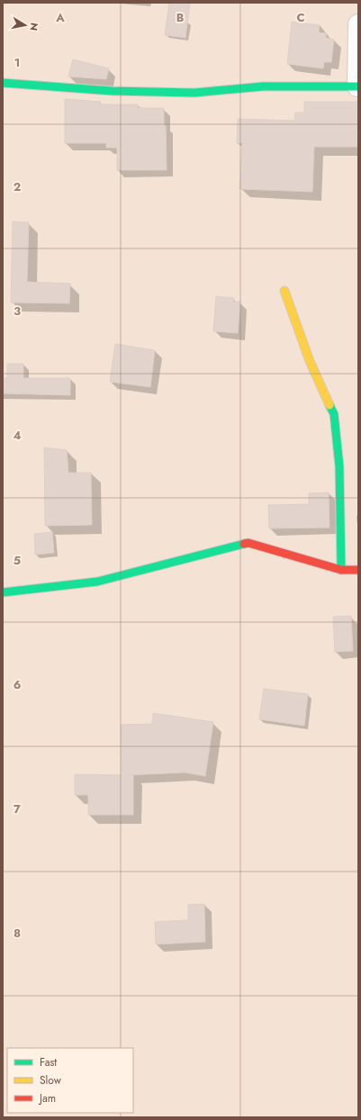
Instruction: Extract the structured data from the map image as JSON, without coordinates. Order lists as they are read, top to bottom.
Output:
{
  "legend": ["Fast", "Slow", "Jam"],
  "north": "right",
  "grid": {
    "columns": ["A", "B", "C"],
    "rows": [
      "1",
      "2",
      "3",
      "4",
      "5",
      "6",
      "7",
      "8"
    ]
  }
}
